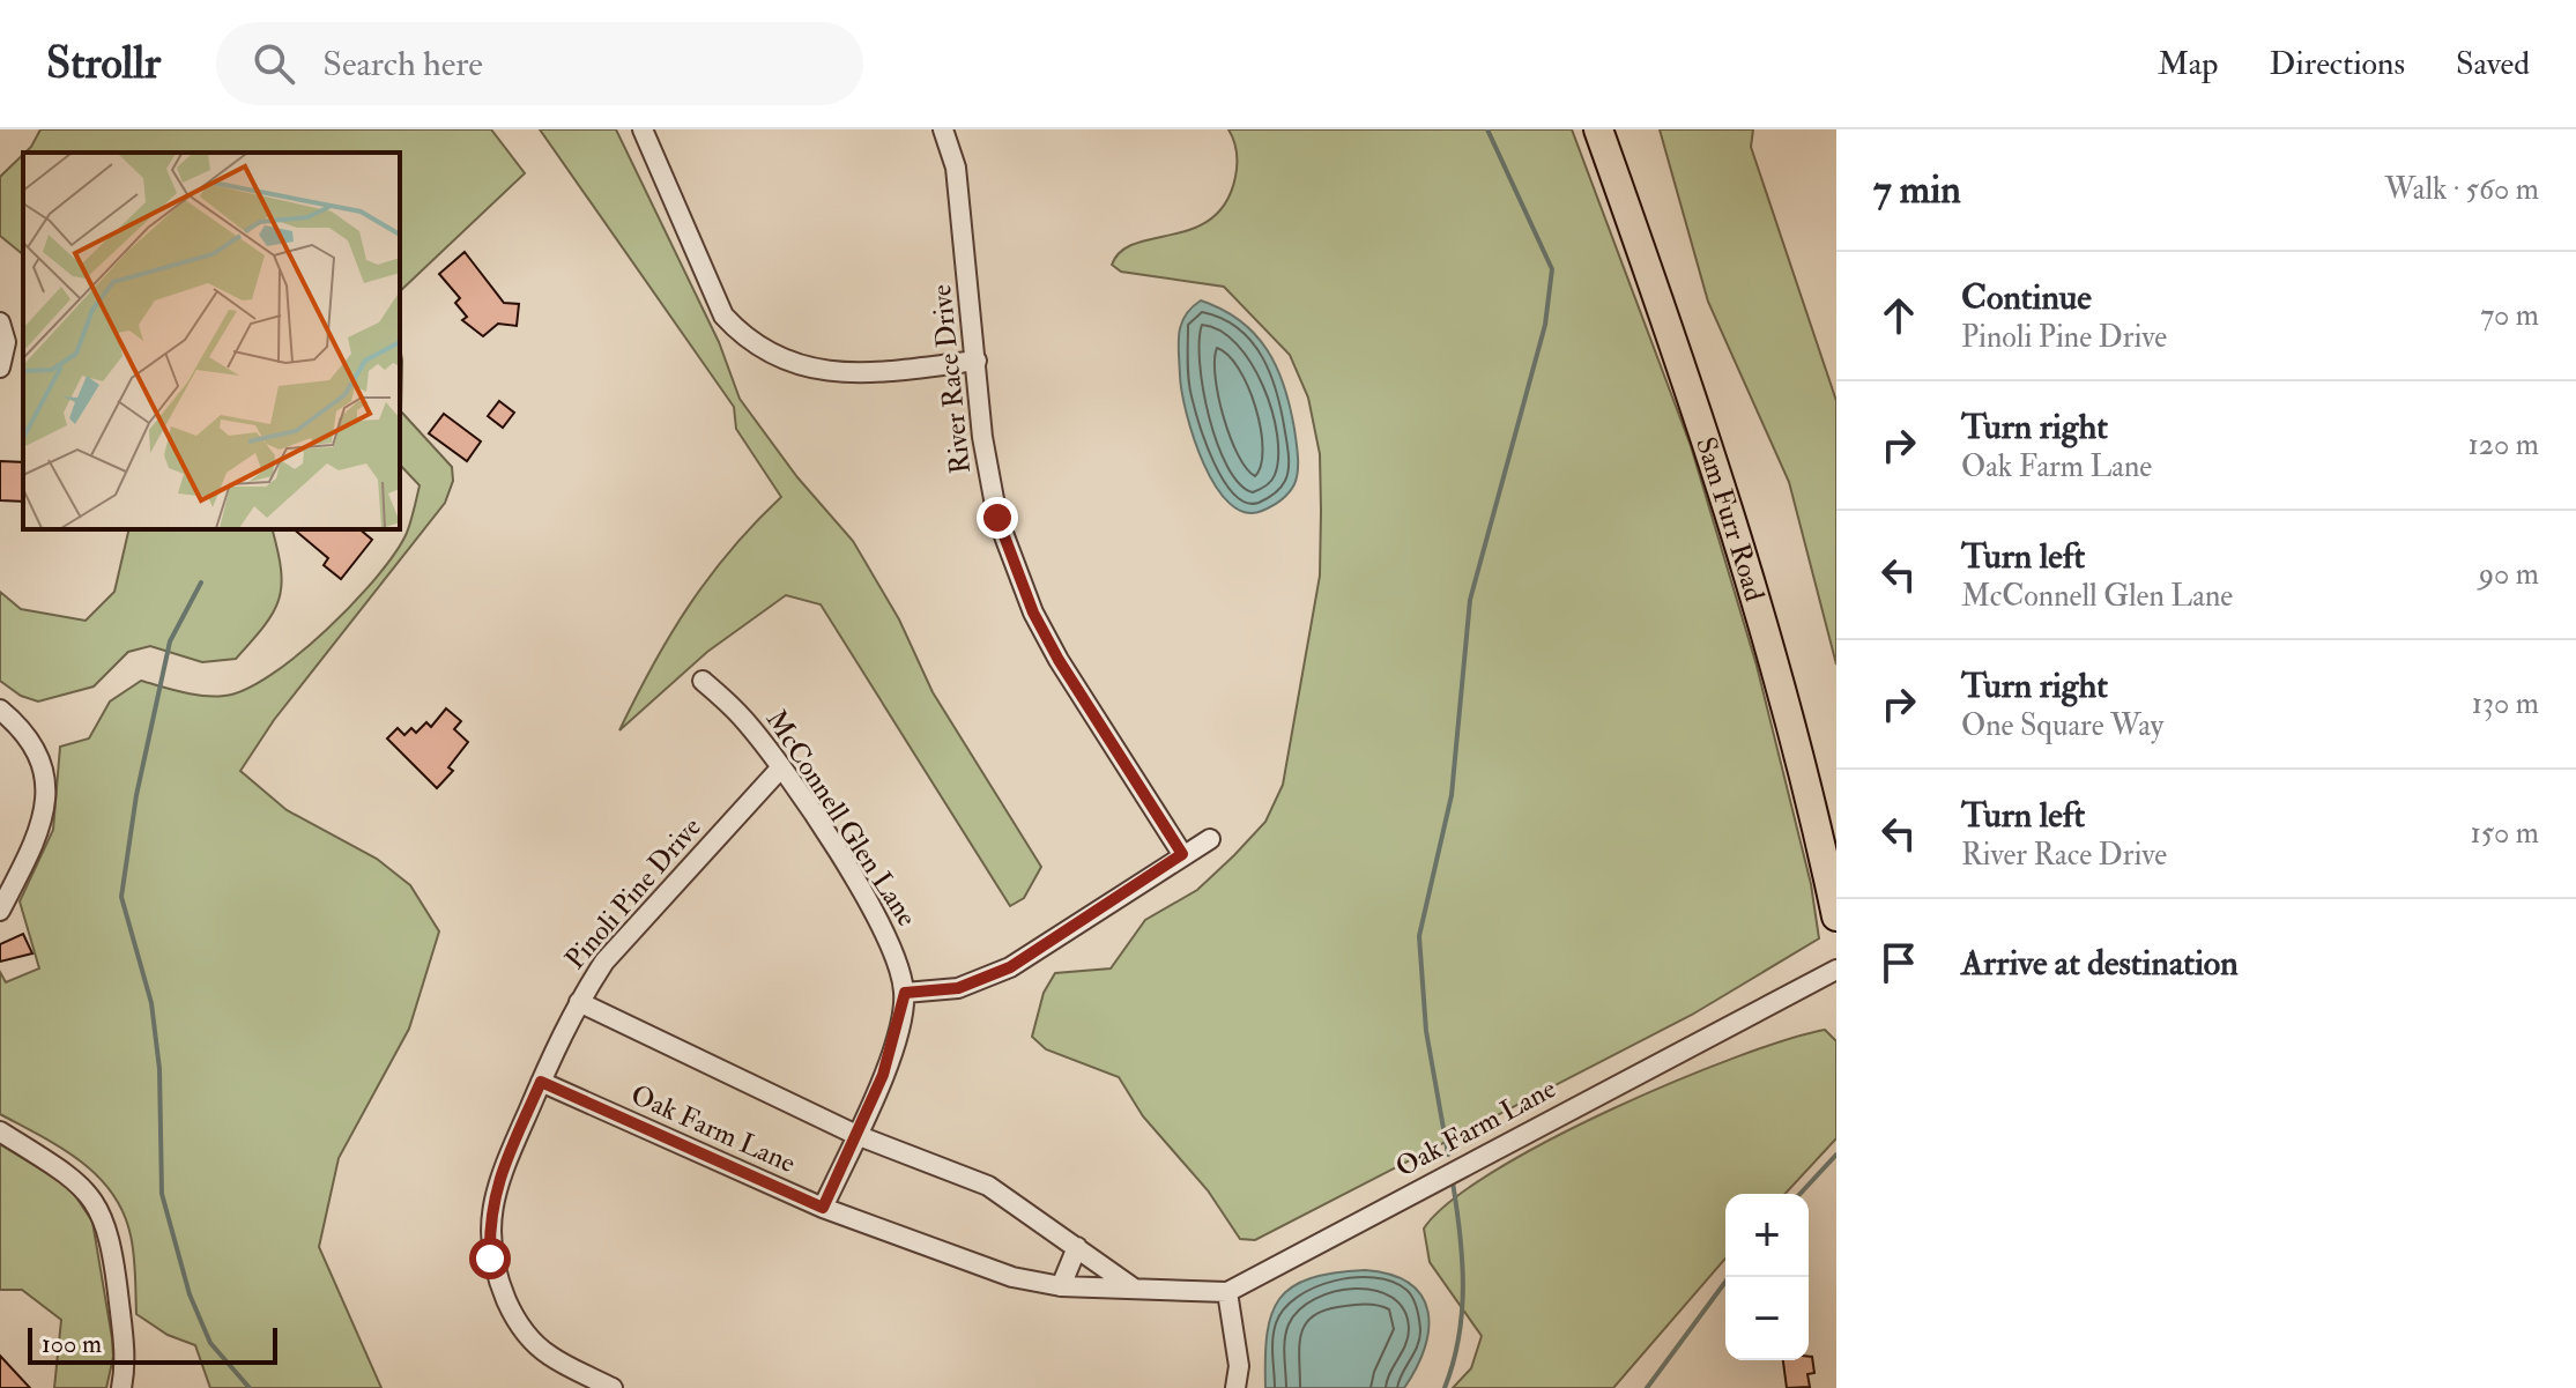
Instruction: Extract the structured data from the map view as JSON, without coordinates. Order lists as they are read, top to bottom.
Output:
{
  "streets": {
    "main road": ["Sam Furr Road"],
    "street": [
      "River Race Drive",
      "McConnell Glen Lane",
      "Pinoli Pine Drive",
      "Oak Farm Lane"
    ]
  },
  "crossings": [
    ["McConnell Glen Lane", "Pinoli Pine Drive"],
    ["McConnell Glen Lane", "Oak Farm Lane"],
    ["Pinoli Pine Drive", "Oak Farm Lane"]
  ],
  "scale_bar": "100 m",
  "page": {
    "header": "Strollr",
    "search": "Search here",
    "nav": ["Map", "Directions", "Saved"],
    "heading": ["7 min", "Walk · 560 m"],
    "list": [
      ["Continue", "Pinoli Pine Drive", "70 m"],
      ["Turn right", "Oak Farm Lane", "120 m"],
      ["Turn left", "McConnell Glen Lane", "90 m"],
      ["Turn right", "One Square Way", "130 m"],
      ["Turn left", "River Race Drive", "150 m"],
      "Arrive at destination"
    ],
    "map_buttons": ["+", "−"],
    "scale": "100 m"
  }
}
